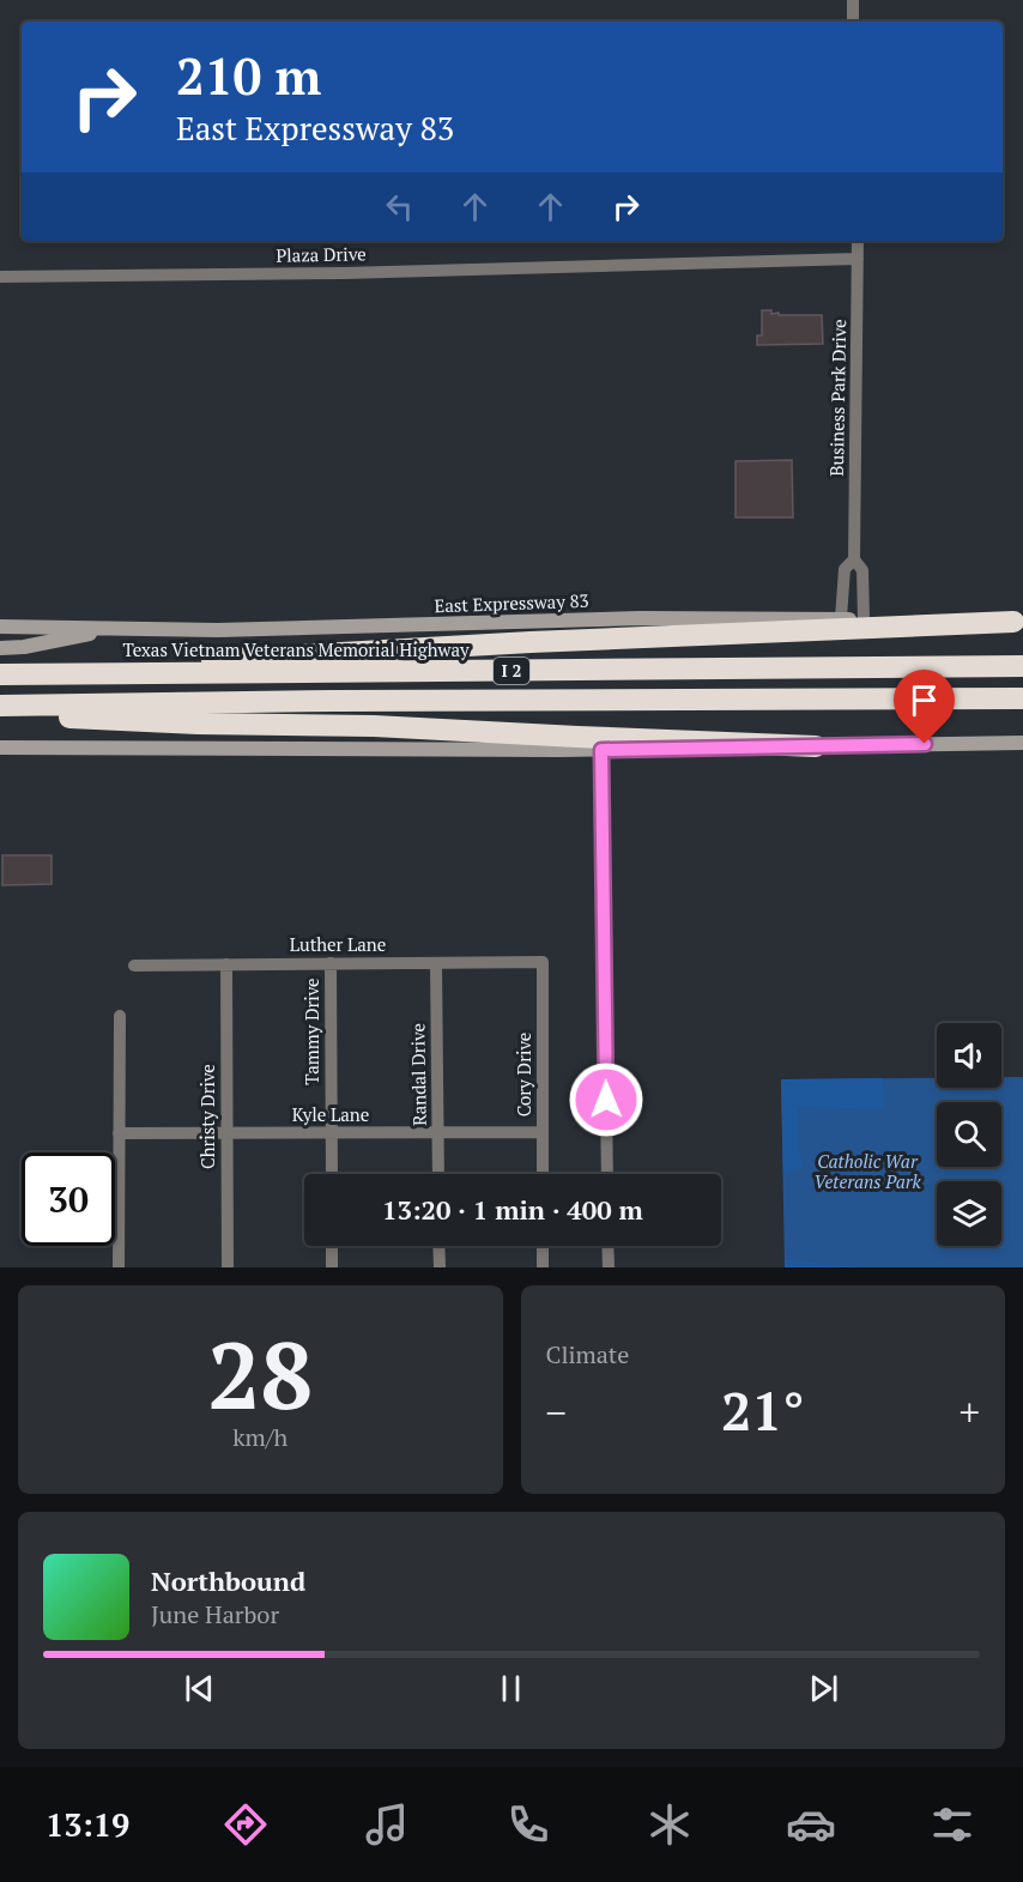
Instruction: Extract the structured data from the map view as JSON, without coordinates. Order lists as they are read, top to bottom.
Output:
{
  "streets": {
    "highway": ["Texas Vietnam Veterans Memorial Highway", "I 2"],
    "main road": ["East Expressway 83"],
    "street": [
      "Plaza Drive",
      "Business Park Drive",
      "Luther Lane",
      "Tammy Drive",
      "Randal Drive",
      "Cory Drive",
      "Kyle Lane",
      "Christy Drive"
    ]
  },
  "crossings": [
    ["Plaza Drive", "Business Park Drive"],
    ["Business Park Drive", "East Expressway 83"],
    ["Luther Lane", "Tammy Drive"],
    ["Luther Lane", "Randal Drive"],
    ["Luther Lane", "Cory Drive"],
    ["Luther Lane", "Christy Drive"],
    ["Tammy Drive", "Kyle Lane"],
    ["Randal Drive", "Kyle Lane"],
    ["Cory Drive", "Kyle Lane"],
    ["Kyle Lane", "Christy Drive"]
  ],
  "parks": ["Catholic War Veterans Park"],
  "page": {
    "turn": ["210 m", "East Expressway 83"],
    "limit": "30",
    "trip": "13:20 · 1 min · 400 m",
    "tile": [
      ["28", "km/h"],
      "Climate"
    ],
    "heat": ["−", "21°", "+"],
    "song": ["Northbound", "June Harbor"],
    "tabs": "13:19"
  }
}
